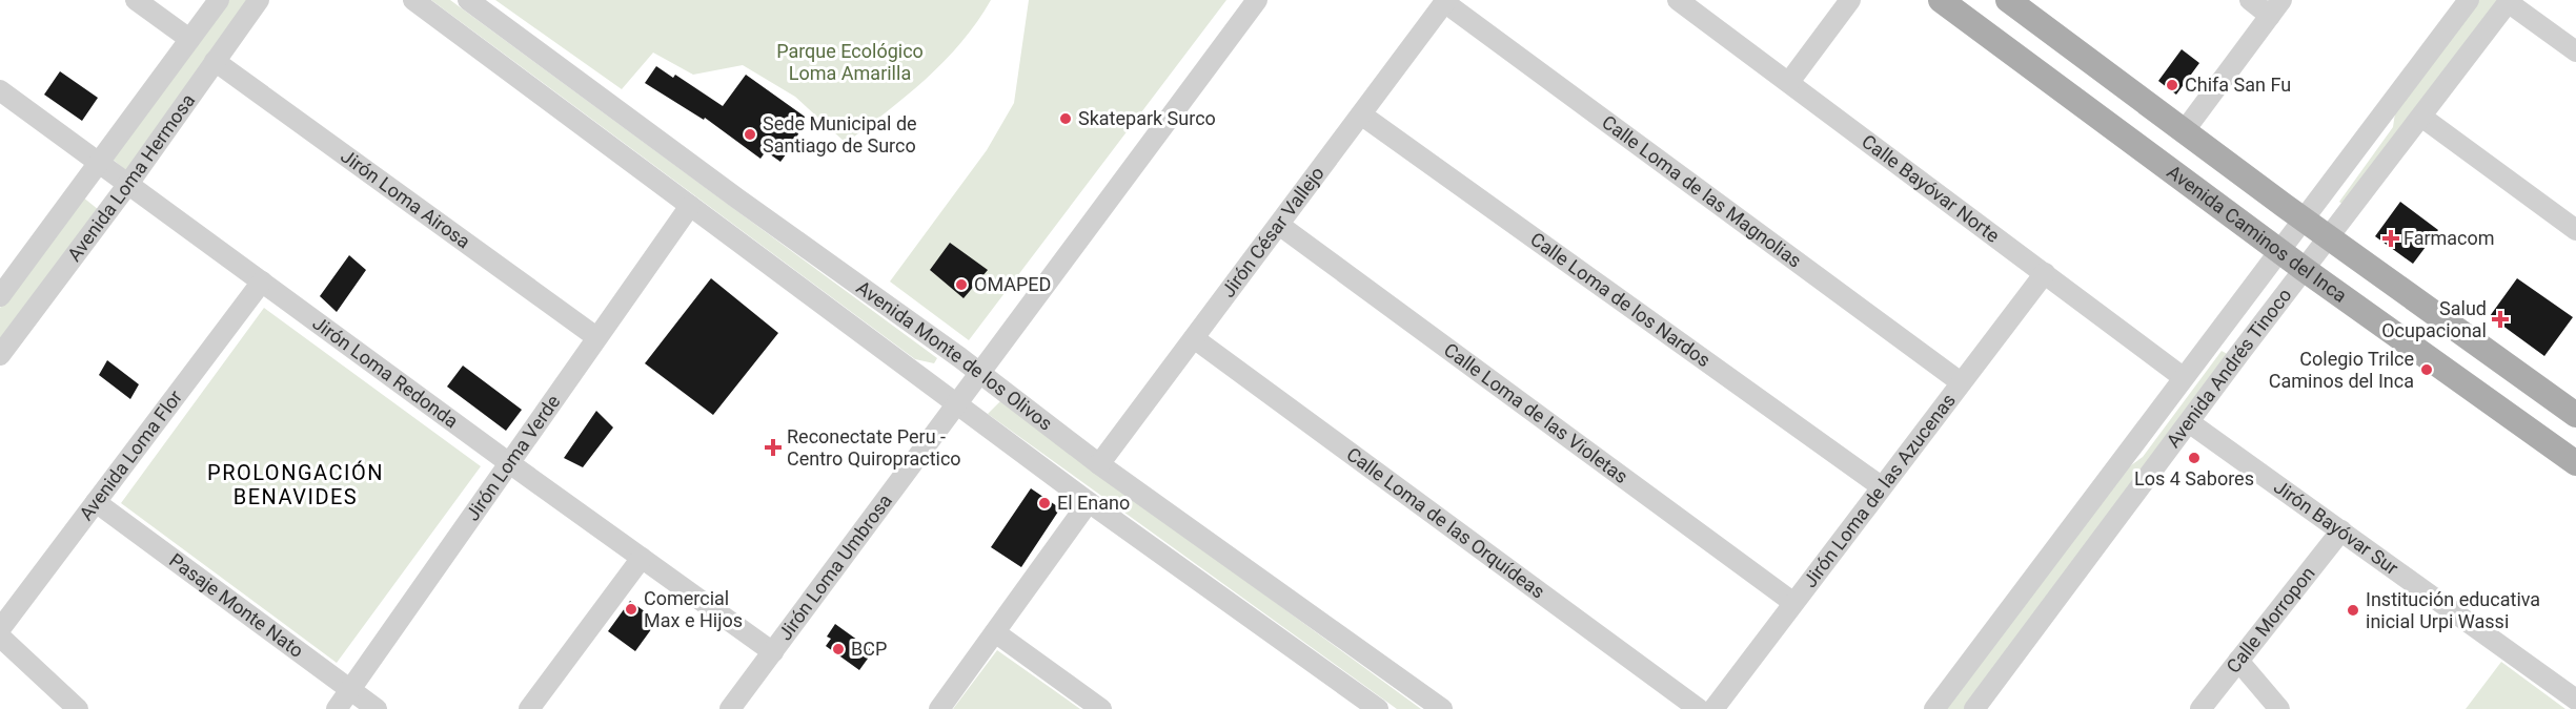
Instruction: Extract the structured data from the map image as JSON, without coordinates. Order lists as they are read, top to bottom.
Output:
{
  "streets": {
    "main road": ["Avenida Caminos del Inca"],
    "street": [
      "Avenida Loma Hermosa",
      "Calle Bayóvar Norte",
      "Calle Loma de las Magnolias",
      "Jirón Loma Airosa",
      "Jirón César Vallejo",
      "Calle Loma de los Nardos",
      "Avenida Monte de los Olivos",
      "Avenida Andrés Tinoco",
      "Jirón Loma Redonda",
      "Calle Loma de las Violetas",
      "Avenida Loma Flor",
      "Jirón Loma Verde",
      "Jirón Loma de las Azucenas",
      "Calle Loma de las Orquídeas",
      "Jirón Bayóvar Sur",
      "Jirón Loma Umbrosa",
      "Pasaje Monte Nato",
      "Calle Morropon"
    ]
  },
  "crossings": [
    ["Avenida Loma Hermosa", "Jirón Loma Airosa"],
    ["Avenida Loma Hermosa", "Jirón Loma Redonda"],
    ["Calle Bayóvar Norte", "Avenida Andrés Tinoco"],
    ["Calle Bayóvar Norte", "Jirón Loma de las Azucenas"],
    ["Calle Loma de las Magnolias", "Jirón César Vallejo"],
    ["Calle Loma de las Magnolias", "Jirón Loma de las Azucenas"],
    ["Jirón Loma Airosa", "Jirón Loma Verde"],
    ["Jirón César Vallejo", "Calle Loma de los Nardos"],
    ["Jirón César Vallejo", "Avenida Monte de los Olivos"],
    ["Jirón César Vallejo", "Calle Loma de las Violetas"],
    ["Jirón César Vallejo", "Calle Loma de las Orquídeas"],
    ["Avenida Caminos del Inca", "Avenida Andrés Tinoco"],
    ["Calle Loma de los Nardos", "Jirón Loma de las Azucenas"],
    ["Avenida Monte de los Olivos", "Jirón Loma Verde"],
    ["Avenida Monte de los Olivos", "Jirón Loma Umbrosa"],
    ["Avenida Andrés Tinoco", "Jirón Bayóvar Sur"],
    ["Jirón Loma Redonda", "Avenida Loma Flor"],
    ["Jirón Loma Redonda", "Jirón Loma Verde"],
    ["Jirón Loma Redonda", "Jirón Loma Umbrosa"],
    ["Calle Loma de las Violetas", "Jirón Loma de las Azucenas"],
    ["Avenida Loma Flor", "Pasaje Monte Nato"],
    ["Jirón Loma Verde", "Pasaje Monte Nato"],
    ["Jirón Bayóvar Sur", "Calle Morropon"]
  ],
  "districts": ["PROLONGACIÓN BENAVIDES"],
  "parks": ["Parque Ecológico Loma Amarilla"],
  "places": {
    "other": [
      "Chifa San Fu",
      "Skatepark Surco",
      "Sede Municipal de Santiago de Surco",
      "OMAPED",
      "Colegio Trilce Caminos del Inca",
      "Los 4 Sabores",
      "El Enano",
      "Comercial Max e Hijos",
      "Institución educativa inicial Urpi Wassi",
      "BCP"
    ],
    "health": ["Farmacom", "Salud Ocupacional", "Reconectate Peru - Centro Quiropractico"]
  }
}
